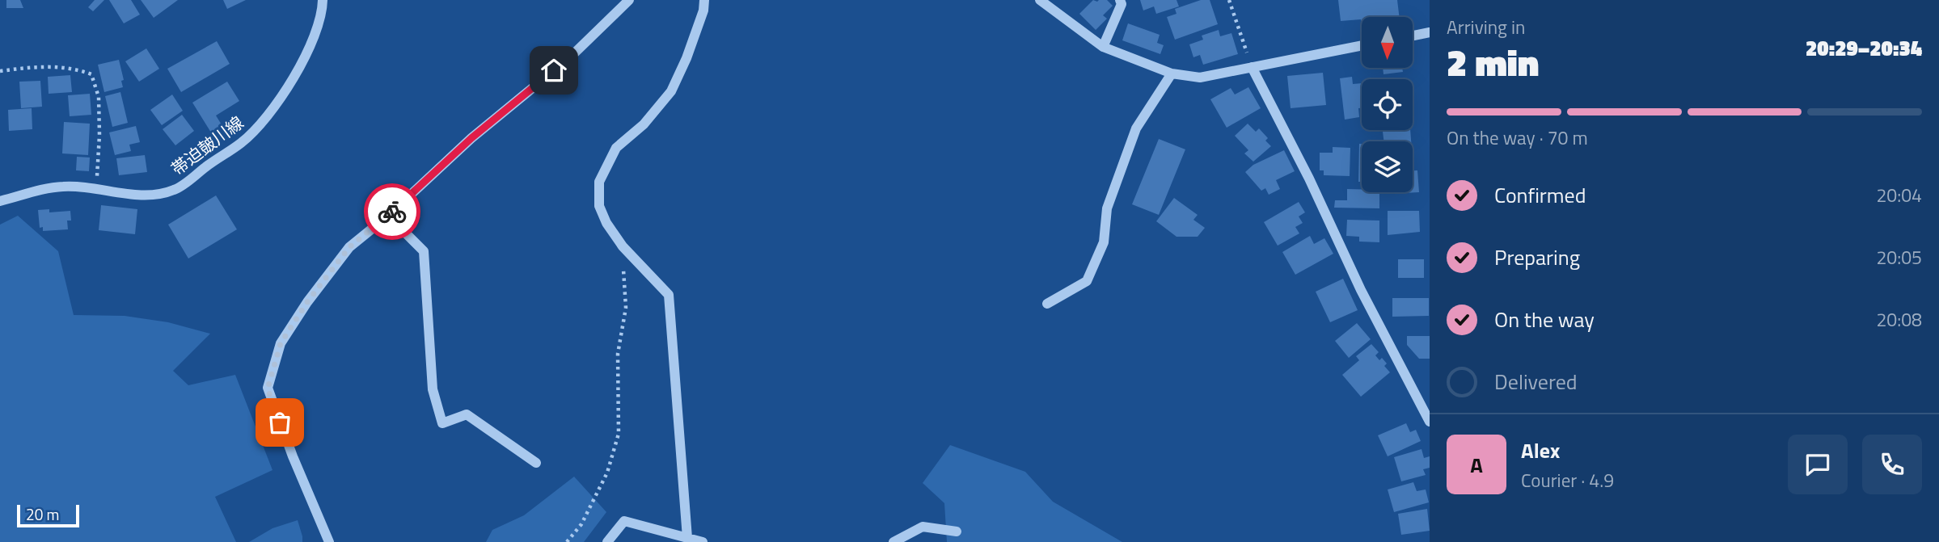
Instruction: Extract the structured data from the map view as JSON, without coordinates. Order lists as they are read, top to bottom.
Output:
{
  "streets": {
    "street": ["帯迫皷川線"]
  },
  "scale_bar": "20 m",
  "north": "bottom",
  "page": {
    "heading": ["2 min", "Arriving in", "20:29–20:34"],
    "panel": ["Alex", "Courier · 4.9"],
    "bar": "On the way · 70 m",
    "list": [
      ["Confirmed", "20:04"],
      ["Preparing", "20:05"],
      ["On the way", "20:08"],
      "Delivered"
    ],
    "round": "A",
    "scale": "20 m"
  }
}
